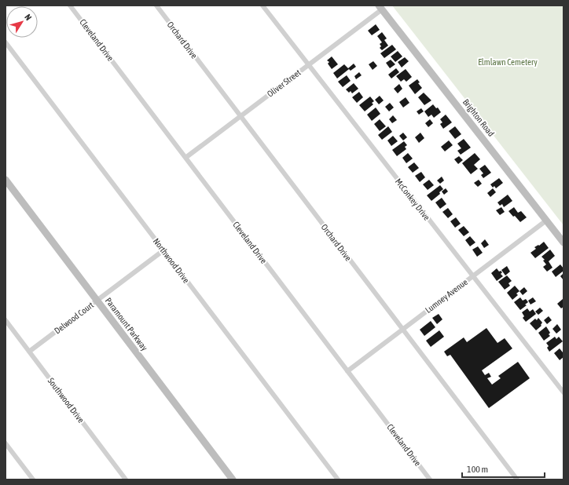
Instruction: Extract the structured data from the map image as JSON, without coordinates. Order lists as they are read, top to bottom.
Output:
{
  "streets": {
    "street": [
      "Cleveland Drive",
      "Orchard Drive",
      "Oliver Street",
      "Brighton Road",
      "McConkey Drive",
      "Northwood Drive",
      "Lumney Avenue",
      "Delwood Court",
      "Paramount Parkway",
      "Southwood Drive"
    ]
  },
  "crossings": [
    ["Cleveland Drive", "Oliver Street"],
    ["Cleveland Drive", "Lumney Avenue"],
    ["Orchard Drive", "Oliver Street"],
    ["Orchard Drive", "Lumney Avenue"],
    ["Oliver Street", "Brighton Road"],
    ["Oliver Street", "McConkey Drive"],
    ["Brighton Road", "Lumney Avenue"],
    ["McConkey Drive", "Lumney Avenue"],
    ["Northwood Drive", "Delwood Court"],
    ["Delwood Court", "Paramount Parkway"],
    ["Delwood Court", "Southwood Drive"]
  ],
  "parks": ["Elmlawn Cemetery"],
  "scale_bar": "100 m",
  "north": "top right"
}
